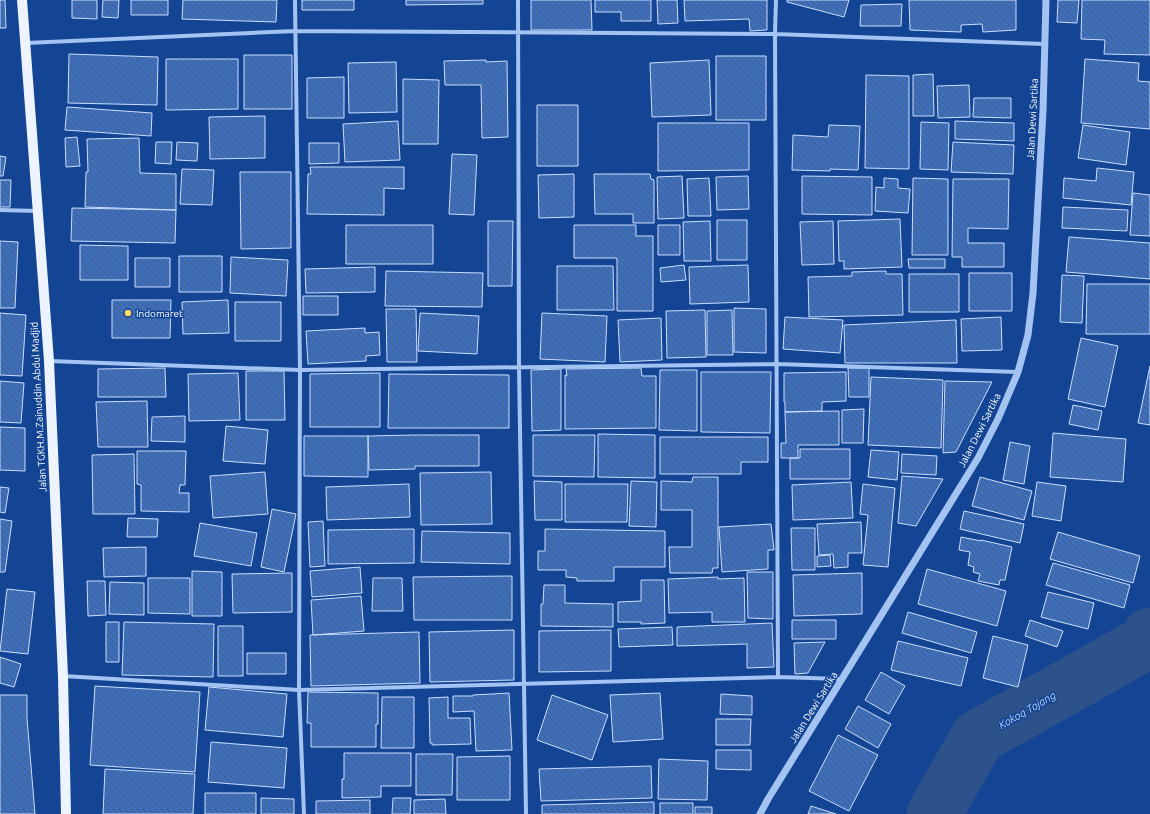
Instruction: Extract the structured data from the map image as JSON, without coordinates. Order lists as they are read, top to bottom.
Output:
{
  "streets": {
    "main road": ["Jalan TGKH.M.Zainuddin Abdul Madjid"],
    "street": ["Jalan Dewi Sartika"]
  },
  "water": ["Kokoq Tojang"],
  "places": ["Indomaret"]
}
